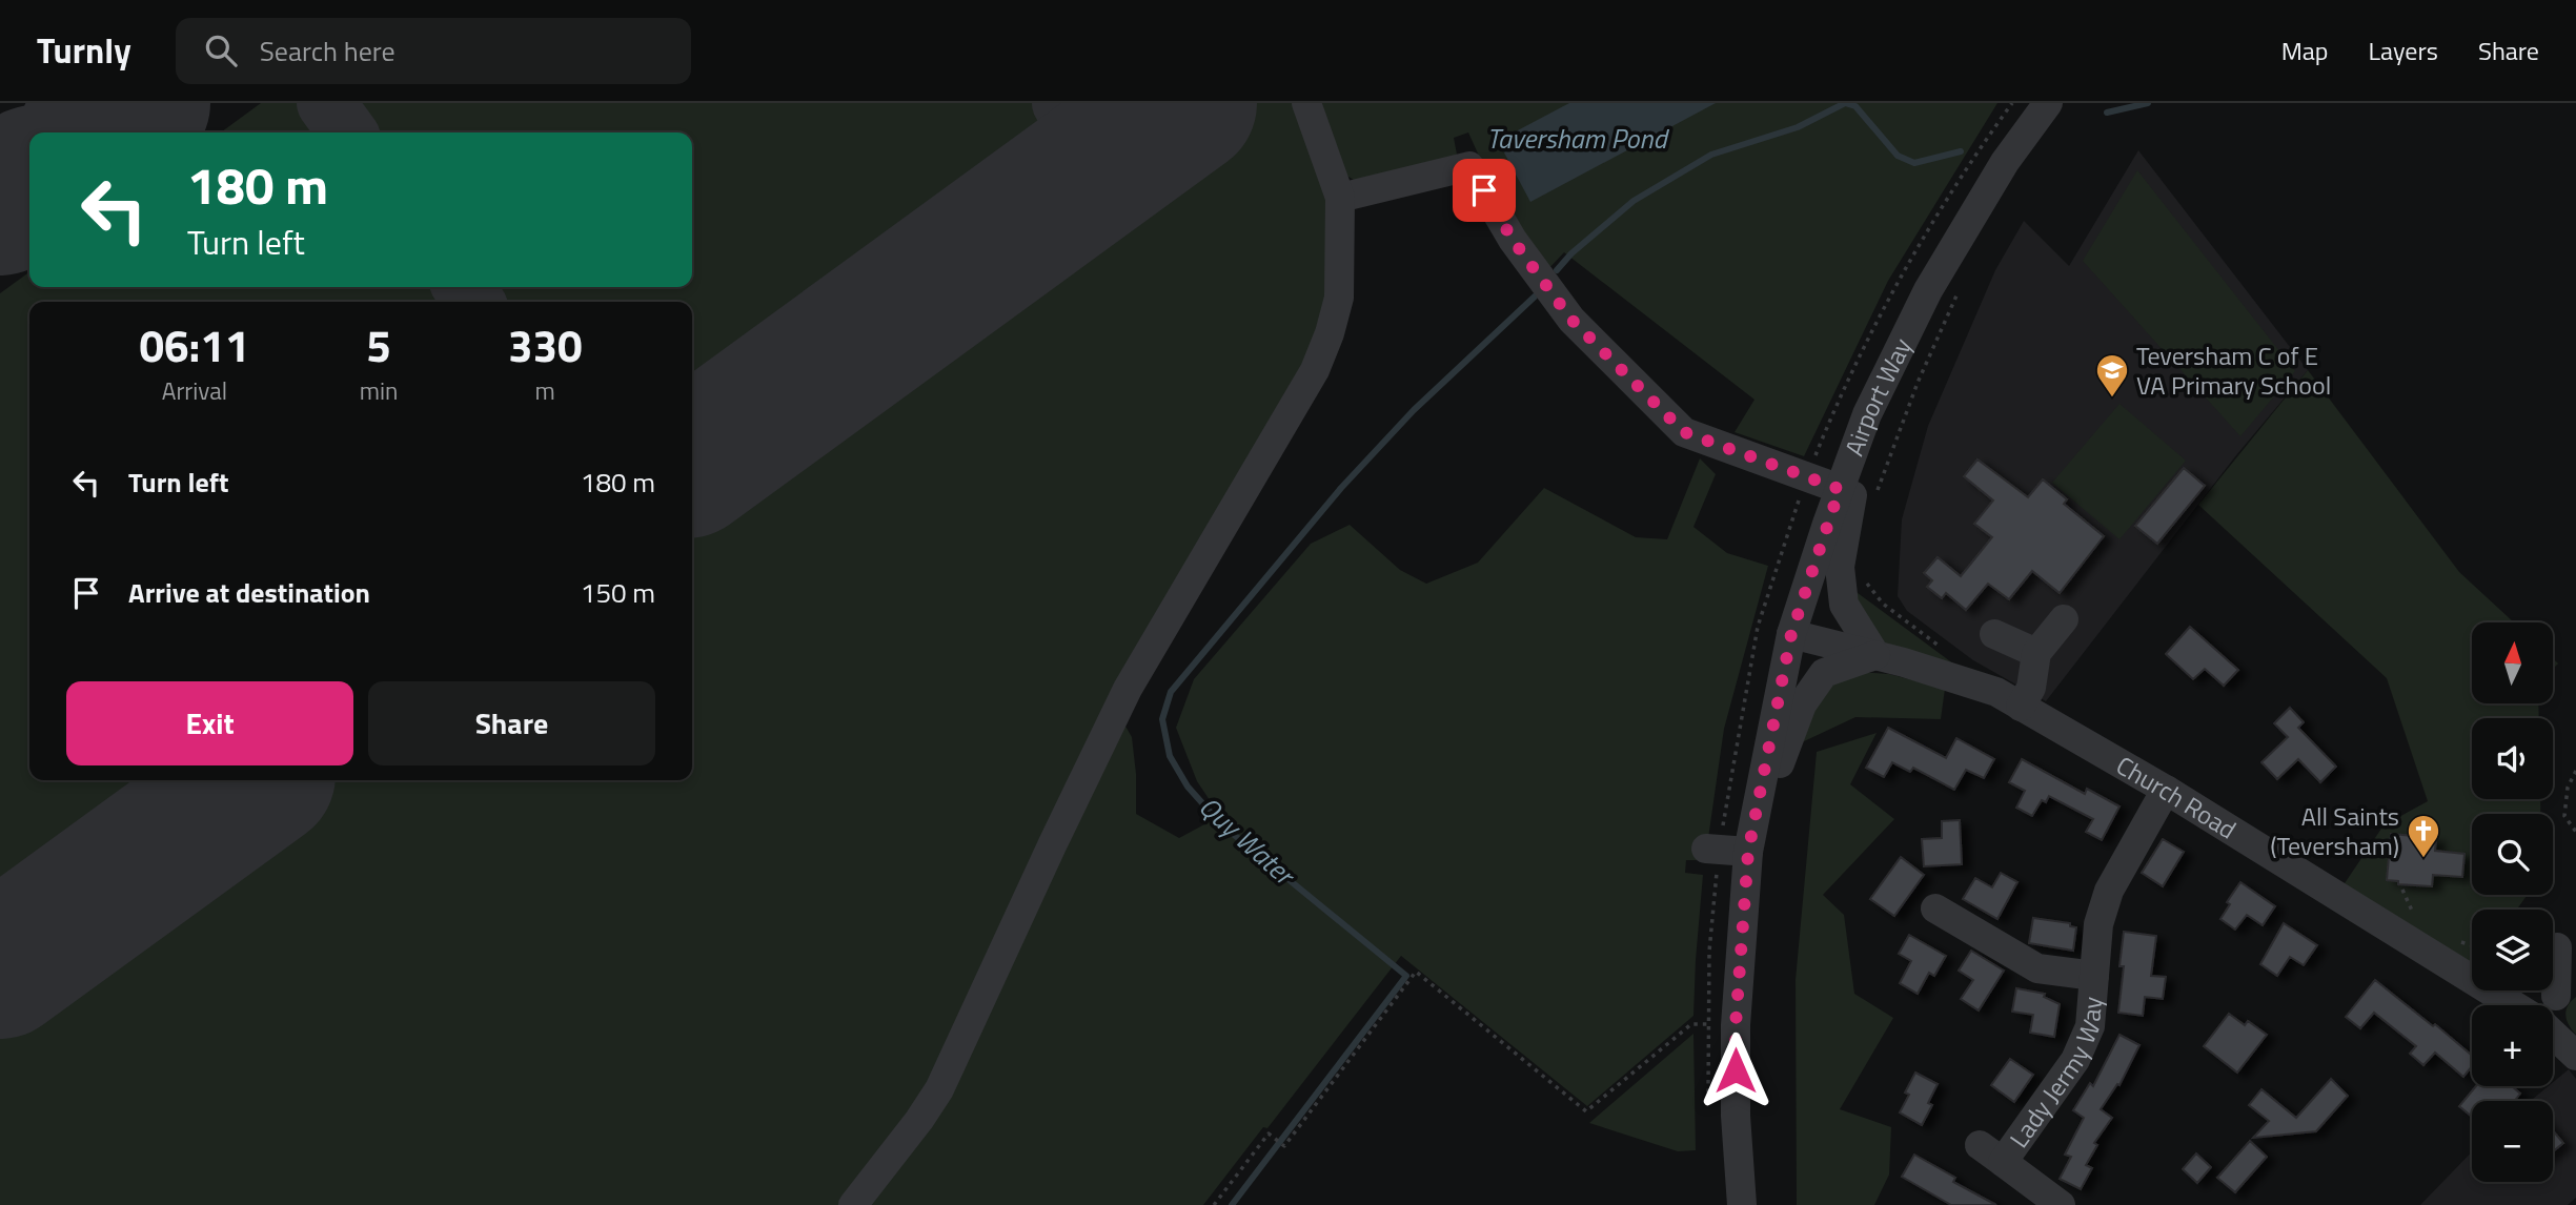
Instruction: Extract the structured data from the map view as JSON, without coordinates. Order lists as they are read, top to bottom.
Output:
{
  "streets": {
    "street": ["Airport Way", "Church Road", "Lady Jermy Way"]
  },
  "crossings": [
    ["Airport Way", "Church Road"],
    ["Church Road", "Lady Jermy Way"]
  ],
  "water": ["Taversham Pond", "Quy Water"],
  "places": {
    "school or university": ["Teversham C of E VA Primary School"],
    "church": ["All Saints (Teversham)"]
  },
  "north": "top",
  "page": {
    "header": "Turnly",
    "search": "Search here",
    "nav": ["Map", "Layers", "Share"],
    "turn": ["180 m", "Turn left"],
    "eta": [
      "06:11",
      "Arrival",
      "5",
      "min",
      "330",
      "m"
    ],
    "list": [
      {
        "name": "Turn left",
        "value": "180 m"
      },
      {
        "name": "Arrive at destination",
        "value": "150 m"
      }
    ],
    "map_buttons": ["+", "−"],
    "buttons": ["Exit", "Share"]
  }
}
